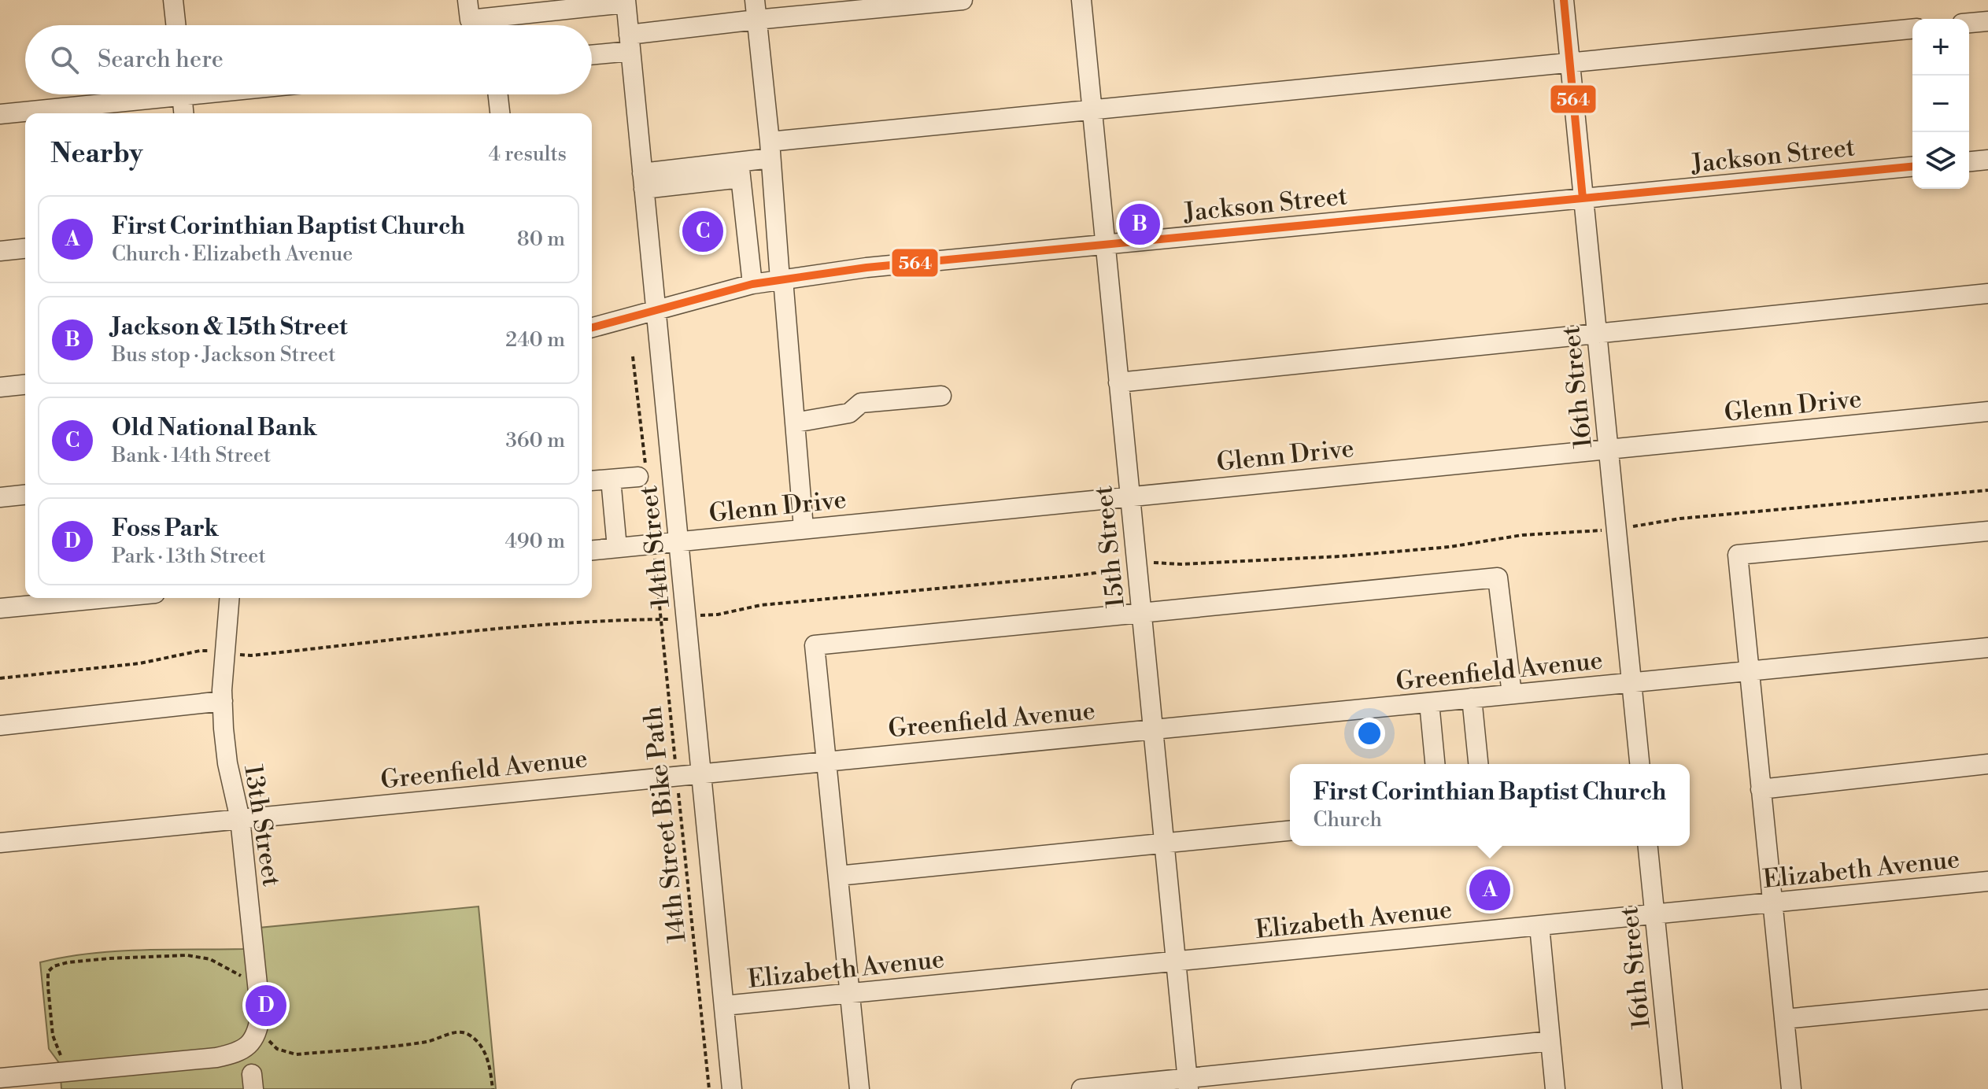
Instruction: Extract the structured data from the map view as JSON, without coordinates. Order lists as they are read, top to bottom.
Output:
{
  "streets": {
    "street": [
      "Jackson Street",
      "16th Street",
      "Glenn Drive",
      "14th Street",
      "15th Street",
      "Greenfield Avenue",
      "13th Street",
      "Elizabeth Avenue"
    ],
    "path": ["14th Street Bike Path"]
  },
  "crossings": [
    ["Jackson Street", "16th Street"],
    ["Jackson Street", "14th Street"],
    ["Jackson Street", "15th Street"],
    ["16th Street", "Glenn Drive"],
    ["16th Street", "Greenfield Avenue"],
    ["16th Street", "Elizabeth Avenue"],
    ["Glenn Drive", "14th Street"],
    ["Glenn Drive", "15th Street"],
    ["14th Street", "Greenfield Avenue"],
    ["14th Street", "Elizabeth Avenue"],
    ["15th Street", "Greenfield Avenue"],
    ["15th Street", "Elizabeth Avenue"],
    ["Greenfield Avenue", "14th Street Bike Path"],
    ["Greenfield Avenue", "13th Street"]
  ],
  "lines": ["transit line 564"],
  "page": {
    "map_buttons": ["+", "−"],
    "search": "Search here",
    "heading": ["Nearby", "4 results"],
    "list": [
      {
        "mark": "A",
        "name": "First Corinthian Baptist Church",
        "note": "Church · Elizabeth Avenue",
        "value": "80 m"
      },
      {
        "mark": "B",
        "name": "Jackson & 15th Street",
        "note": "Bus stop · Jackson Street",
        "value": "240 m"
      },
      {
        "mark": "C",
        "name": "Old National Bank",
        "note": "Bank · 14th Street",
        "value": "360 m"
      },
      {
        "mark": "D",
        "name": "Foss Park",
        "note": "Park · 13th Street",
        "value": "490 m"
      }
    ],
    "pins": [
      "B",
      "C",
      "A",
      "D"
    ],
    "popup": ["First Corinthian Baptist Church", "Church"]
  }
}
